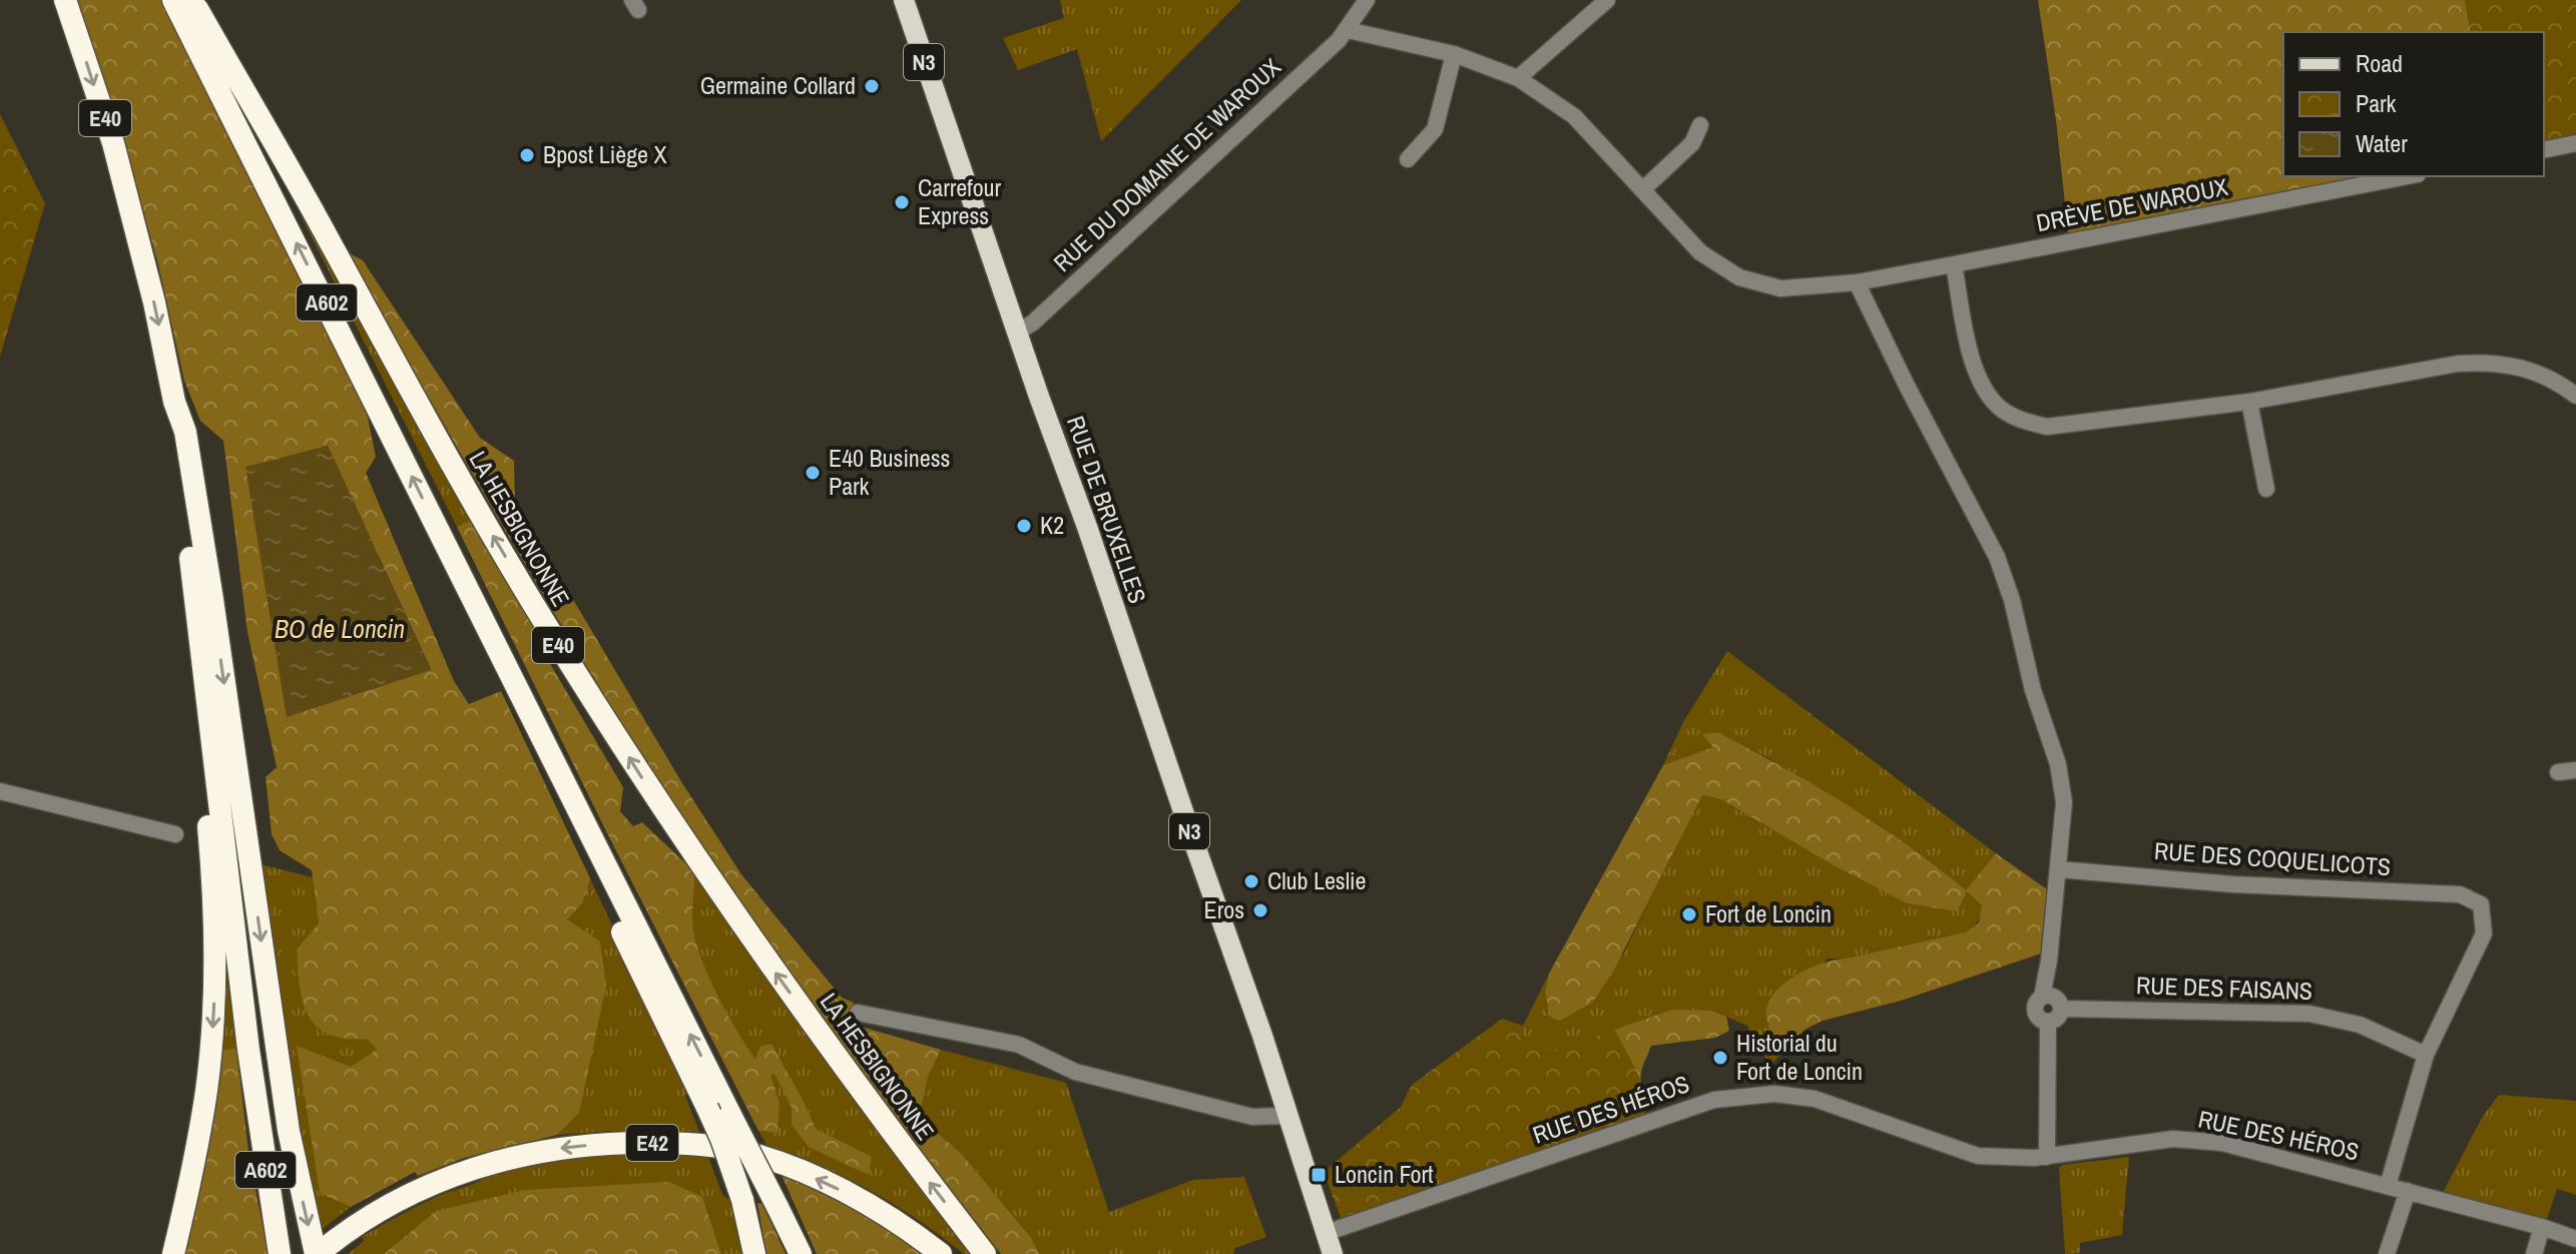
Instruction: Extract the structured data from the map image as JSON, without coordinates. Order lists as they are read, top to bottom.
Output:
{
  "streets": {
    "highway": [
      "E40",
      "A602",
      "LA HESBIGNONNE",
      "E42"
    ],
    "main road": ["N3", "RUE DE BRUXELLES"],
    "street": [
      "RUE DU DOMAINE DE WAROUX",
      "DRÈVE DE WAROUX",
      "RUE DES COQUELICOTS",
      "RUE DES FAISANS",
      "RUE DES HÉROS"
    ]
  },
  "crossings": [
    ["N3", "RUE DE BRUXELLES"],
    ["N3", "RUE DES HÉROS"],
    ["E40", "E42"],
    ["RUE DU DOMAINE DE WAROUX", "RUE DE BRUXELLES"],
    ["RUE DES COQUELICOTS", "RUE DES FAISANS"]
  ],
  "water": ["BO de Loncin"],
  "places": {
    "other": [
      "Germaine Collard",
      "Bpost Liège X",
      "Carrefour Express",
      "E40 Business Park",
      "K2",
      "Club Leslie",
      "Eros",
      "Fort de Loncin",
      "Historial du Fort de Loncin"
    ],
    "transit": ["Loncin Fort"]
  },
  "legend": ["Road", "Park", "Water"]
}
